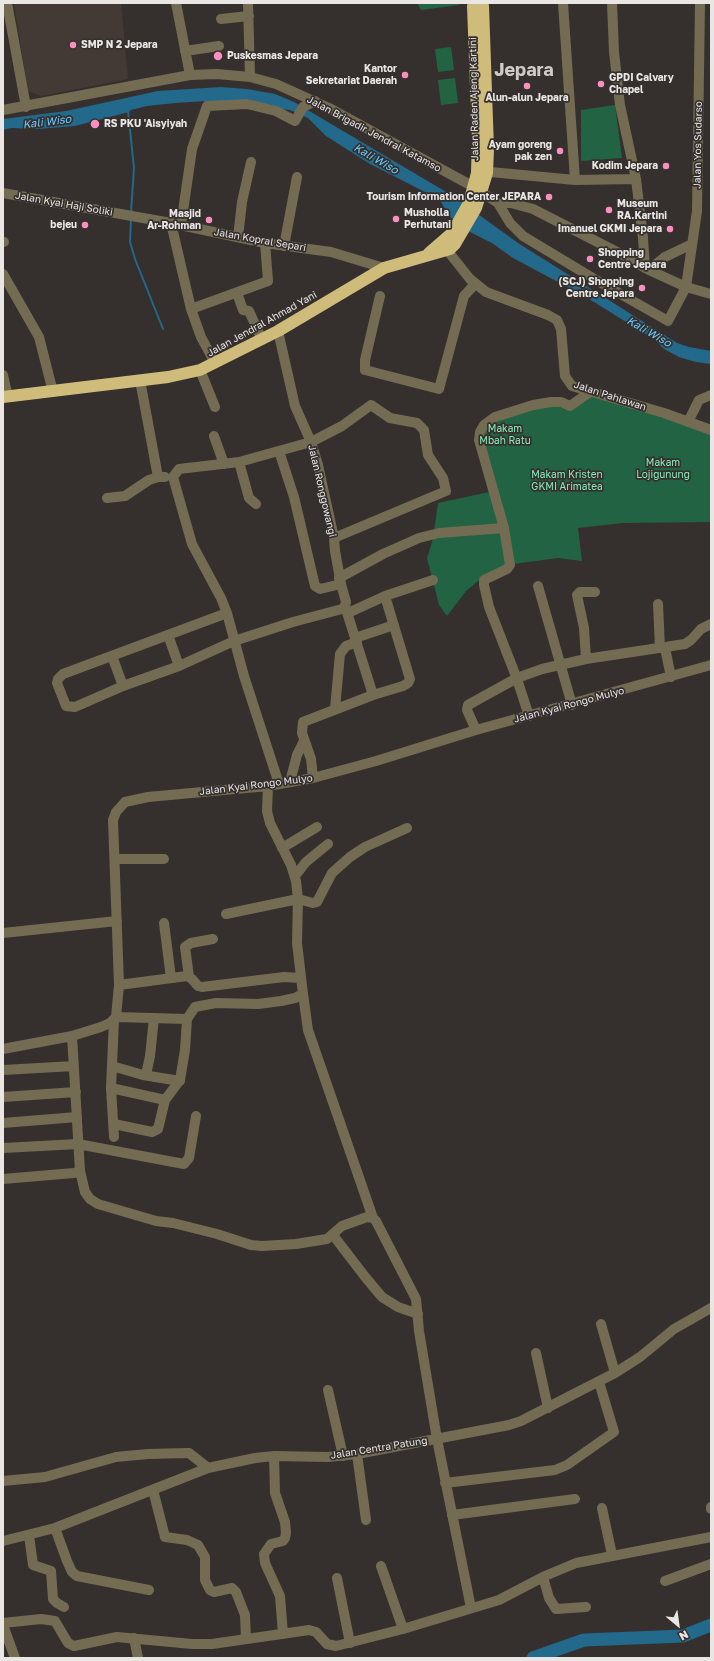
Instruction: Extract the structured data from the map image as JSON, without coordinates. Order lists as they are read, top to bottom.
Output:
{
  "streets": {
    "highway": ["Jalan Raden Ajeng Kartini", "Jalan Jendral Ahmad Yani"],
    "street": [
      "Jalan Brigadir Jendral Katamso",
      "Jalan Yos Sudarso",
      "Jalan Kyai Haji Soliki",
      "Jalan Kopral Separi",
      "Jalan Pahlawan",
      "Jalan Ronggowangi",
      "Jalan Kyai Rongo Mulyo",
      "Jalan Centra Patung"
    ]
  },
  "crossings": [
    ["Jalan Raden Ajeng Kartini", "Jalan Brigadir Jendral Katamso"],
    ["Jalan Raden Ajeng Kartini", "Jalan Jendral Ahmad Yani"],
    ["Jalan Brigadir Jendral Katamso", "Jalan Jendral Ahmad Yani"],
    ["Jalan Kyai Haji Soliki", "Jalan Kopral Separi"],
    ["Jalan Kopral Separi", "Jalan Jendral Ahmad Yani"],
    ["Jalan Jendral Ahmad Yani", "Jalan Pahlawan"],
    ["Jalan Jendral Ahmad Yani", "Jalan Ronggowangi"]
  ],
  "districts": ["Jepara"],
  "water": ["Kali Wiso"],
  "parks": ["Makam Mbah Ratu", "Makam Lojigunung", "Makam Kristen GKMI Arimatea"],
  "places": [
    "SMP N 2 Jepara",
    "Puskesmas Jepara",
    "Kantor Sekretariat Daerah",
    "GPDI Calvary Chapel",
    "Alun-alun Jepara",
    "RS PKU 'Aisyiyah",
    "Ayam goreng pak zen",
    "Kodim Jepara",
    "Tourism Information Center JEPARA",
    "Museum RA.Kartini",
    "Musholla Perhutani",
    "Masjid Ar-Rohman",
    "bejeu",
    "Imanuel GKMI Jepara",
    "Shopping Centre Jepara",
    "(SCJ) Shopping Centre Jepara"
  ],
  "north": "bottom right"
}
